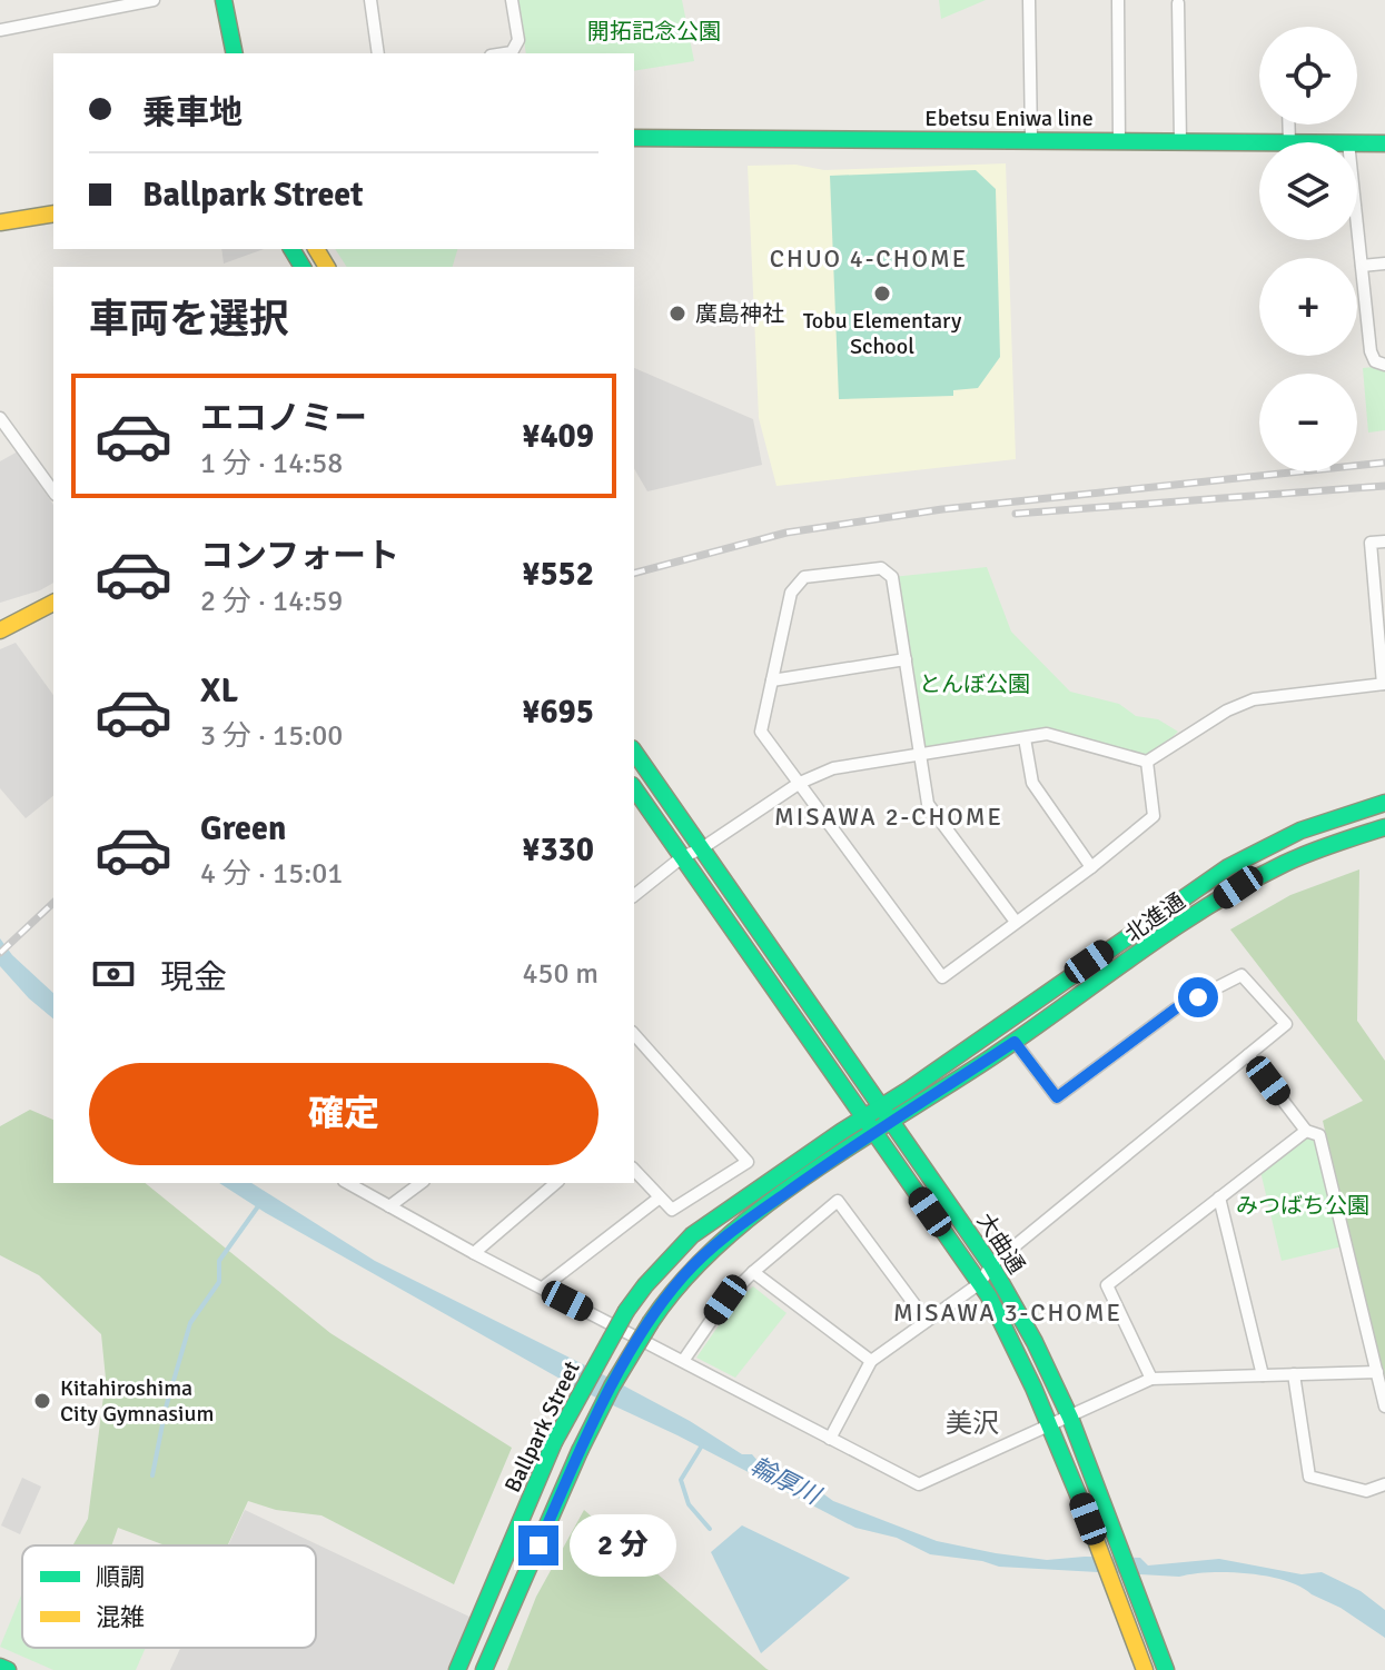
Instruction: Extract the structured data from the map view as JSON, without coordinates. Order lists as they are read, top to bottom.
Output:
{
  "streets": {
    "main road": [
      "Ebetsu Eniwa line",
      "北進通",
      "大曲通",
      "Ballpark Street"
    ]
  },
  "crossings": [
    ["北進通", "大曲通"],
    ["北進通", "Ballpark Street"],
    ["大曲通", "Ballpark Street"]
  ],
  "districts": [
    "CHUO 4-CHOME",
    "MISAWA 2-CHOME",
    "MISAWA 3-CHOME",
    "美沢"
  ],
  "water": ["輪厚川"],
  "parks": ["開拓記念公園", "とんぼ公園", "みつばち公園"],
  "places": ["Tobu Elementary School", "廣島神社", "Kitahiroshima City Gymnasium"],
  "legend": ["順調", "混雑"],
  "page": {
    "map_buttons": ["+", "−"],
    "banner": ["乗車地", "Ballpark Street"],
    "heading": "車両を選択",
    "list": [
      {
        "name": "エコノミー",
        "note": "1 分 · 14:58",
        "value": "¥409"
      },
      {
        "name": "コンフォート",
        "note": "2 分 · 14:59",
        "value": "¥552"
      },
      {
        "name": "XL",
        "note": "3 分 · 15:00",
        "value": "¥695"
      },
      {
        "name": "Green",
        "note": "4 分 · 15:01",
        "value": "¥330"
      }
    ],
    "pay": ["現金", "450 m"],
    "buttons": "確定",
    "bubble": "2 分"
  }
}
